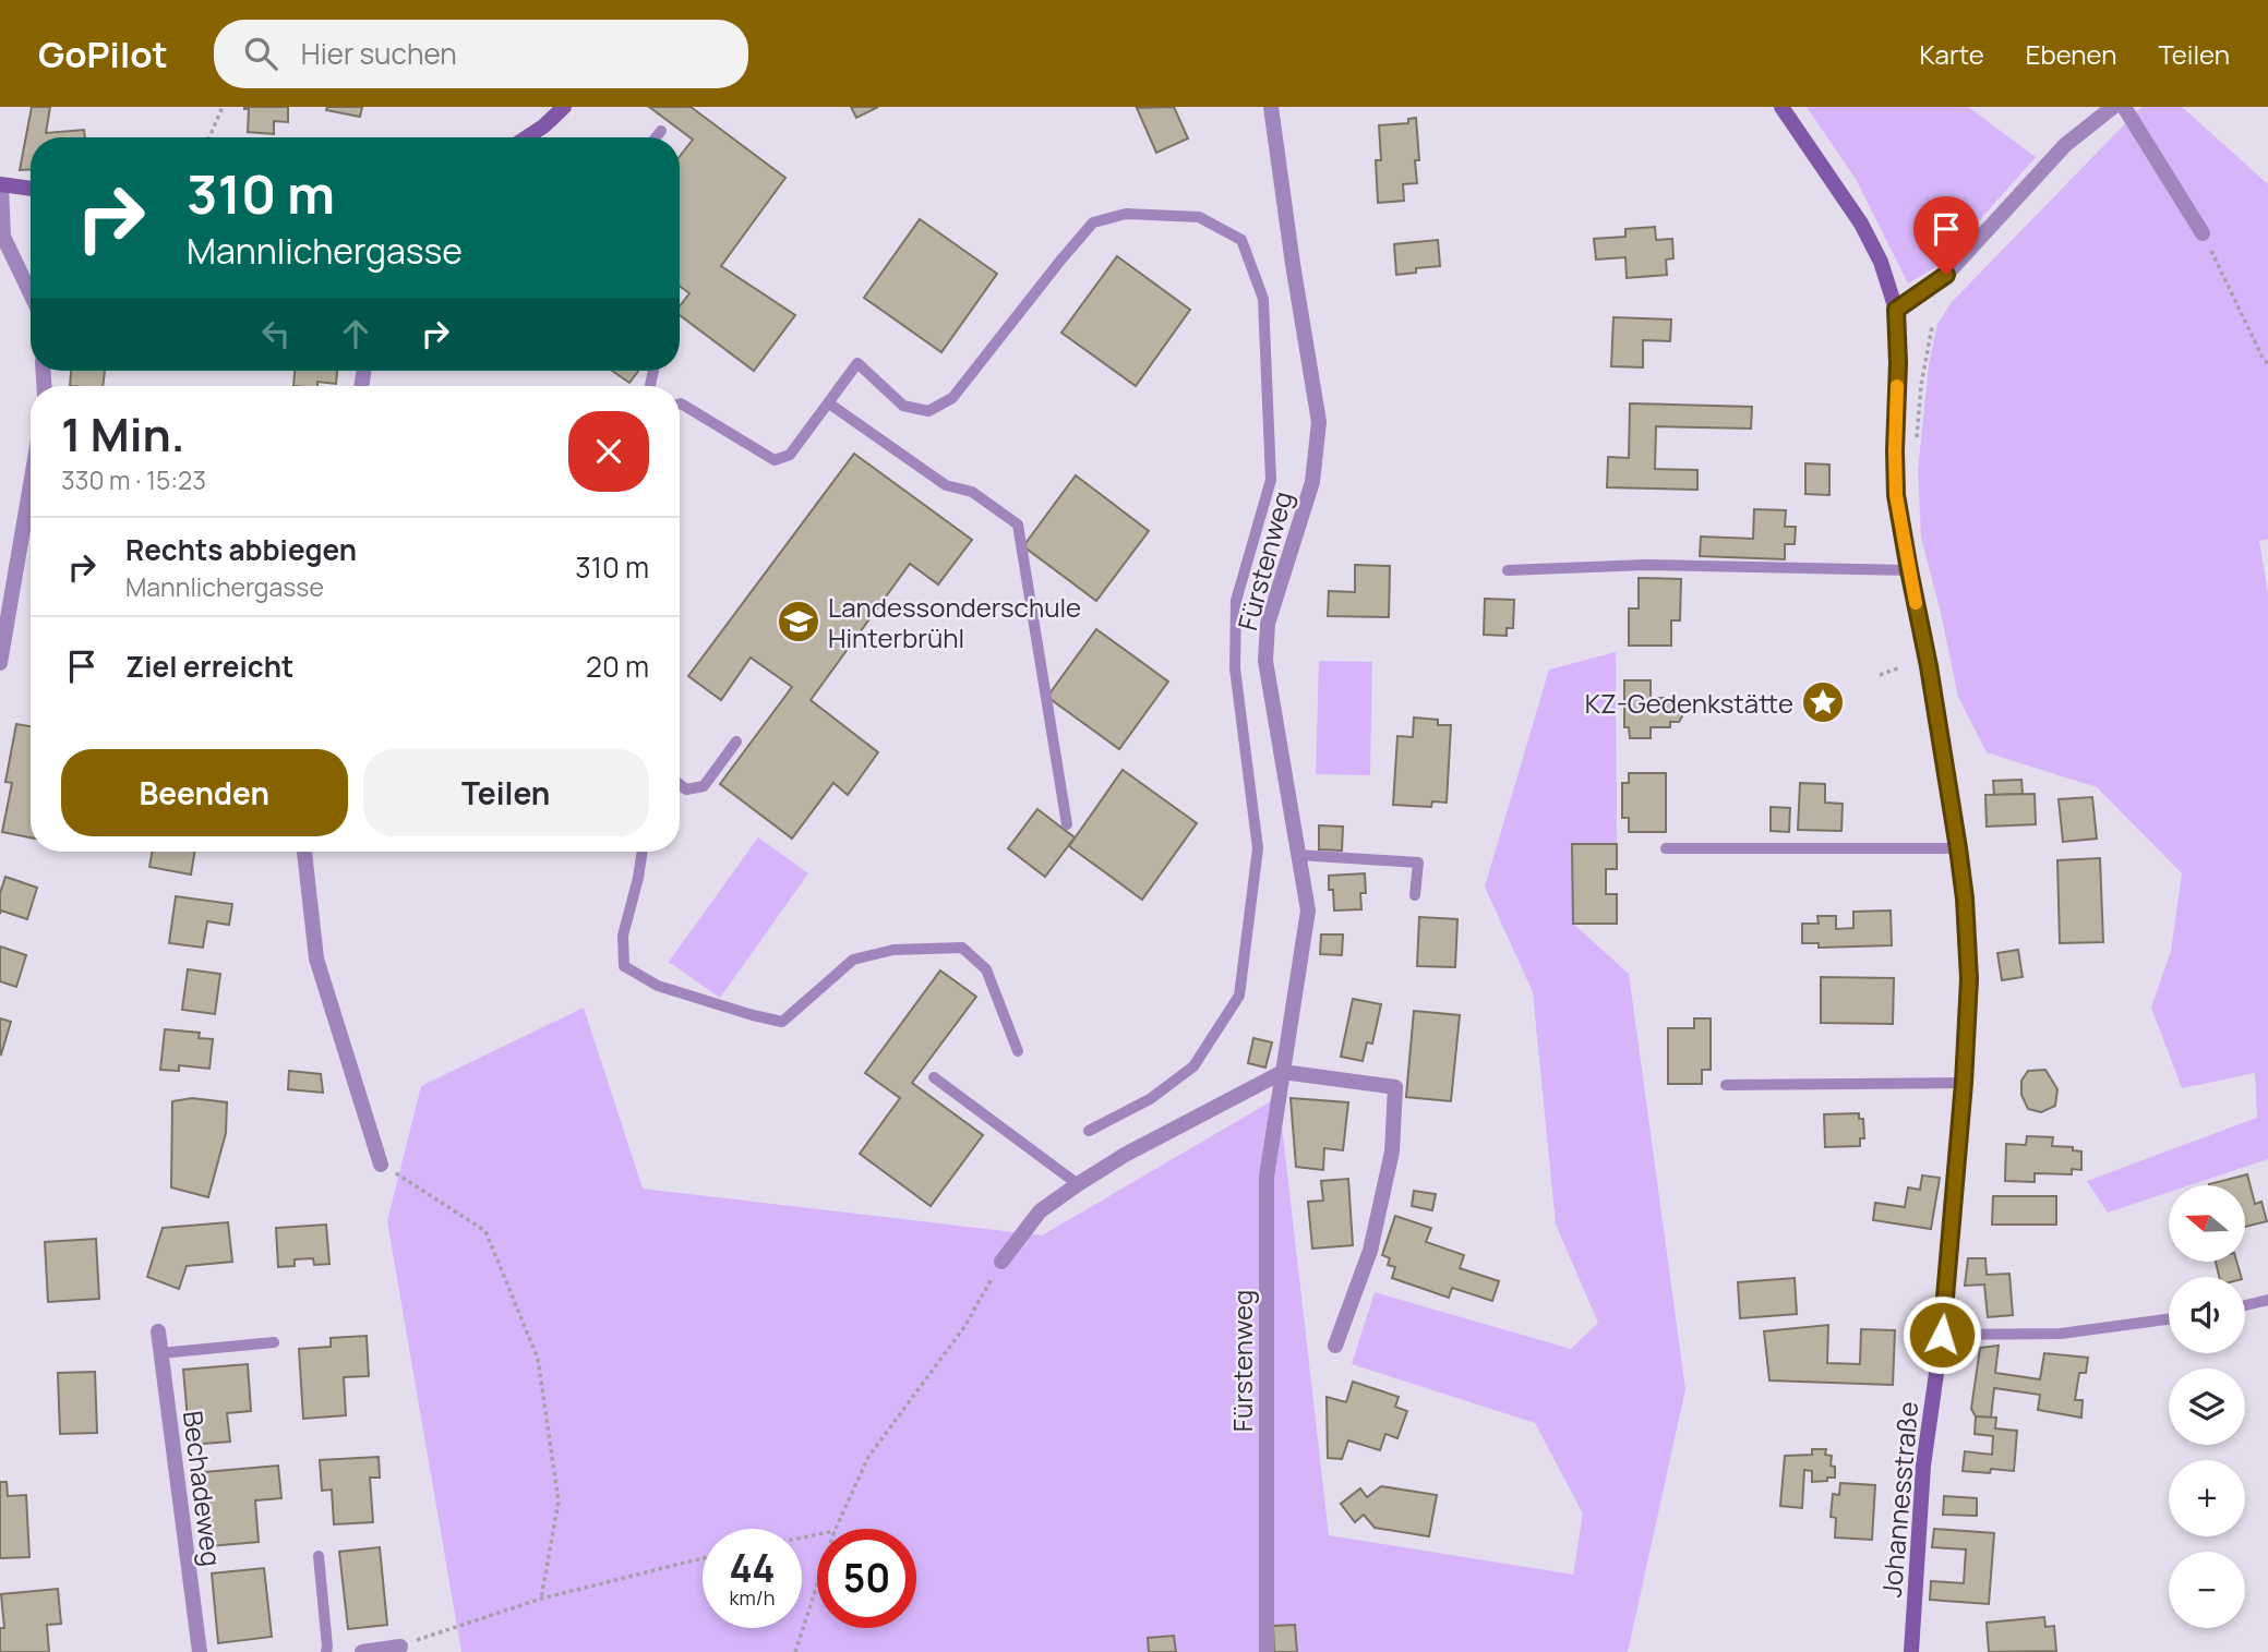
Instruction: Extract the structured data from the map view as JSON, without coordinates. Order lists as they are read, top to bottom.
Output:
{
  "streets": {
    "main road": ["Johannesstraße"],
    "street": ["Fürstenweg", "Bechadeweg"]
  },
  "places": {
    "school or university": ["Landessonderschule Hinterbrühl"],
    "place": ["KZ-Gedenkstätte"]
  },
  "north": "left",
  "page": {
    "header": "GoPilot",
    "search": "Hier suchen",
    "nav": ["Karte", "Ebenen", "Teilen"],
    "turn": ["310 m", "Mannlichergasse"],
    "heading": ["1 Min.", "330 m · 15:23"],
    "list": [
      {
        "name": "Rechts abbiegen",
        "note": "Mannlichergasse",
        "value": "310 m"
      },
      {
        "name": "Ziel erreicht",
        "value": "20 m"
      }
    ],
    "buttons": ["Beenden", "Teilen"],
    "map_buttons": ["+", "−"],
    "speed": "44 km/h",
    "limit": "50"
  }
}
